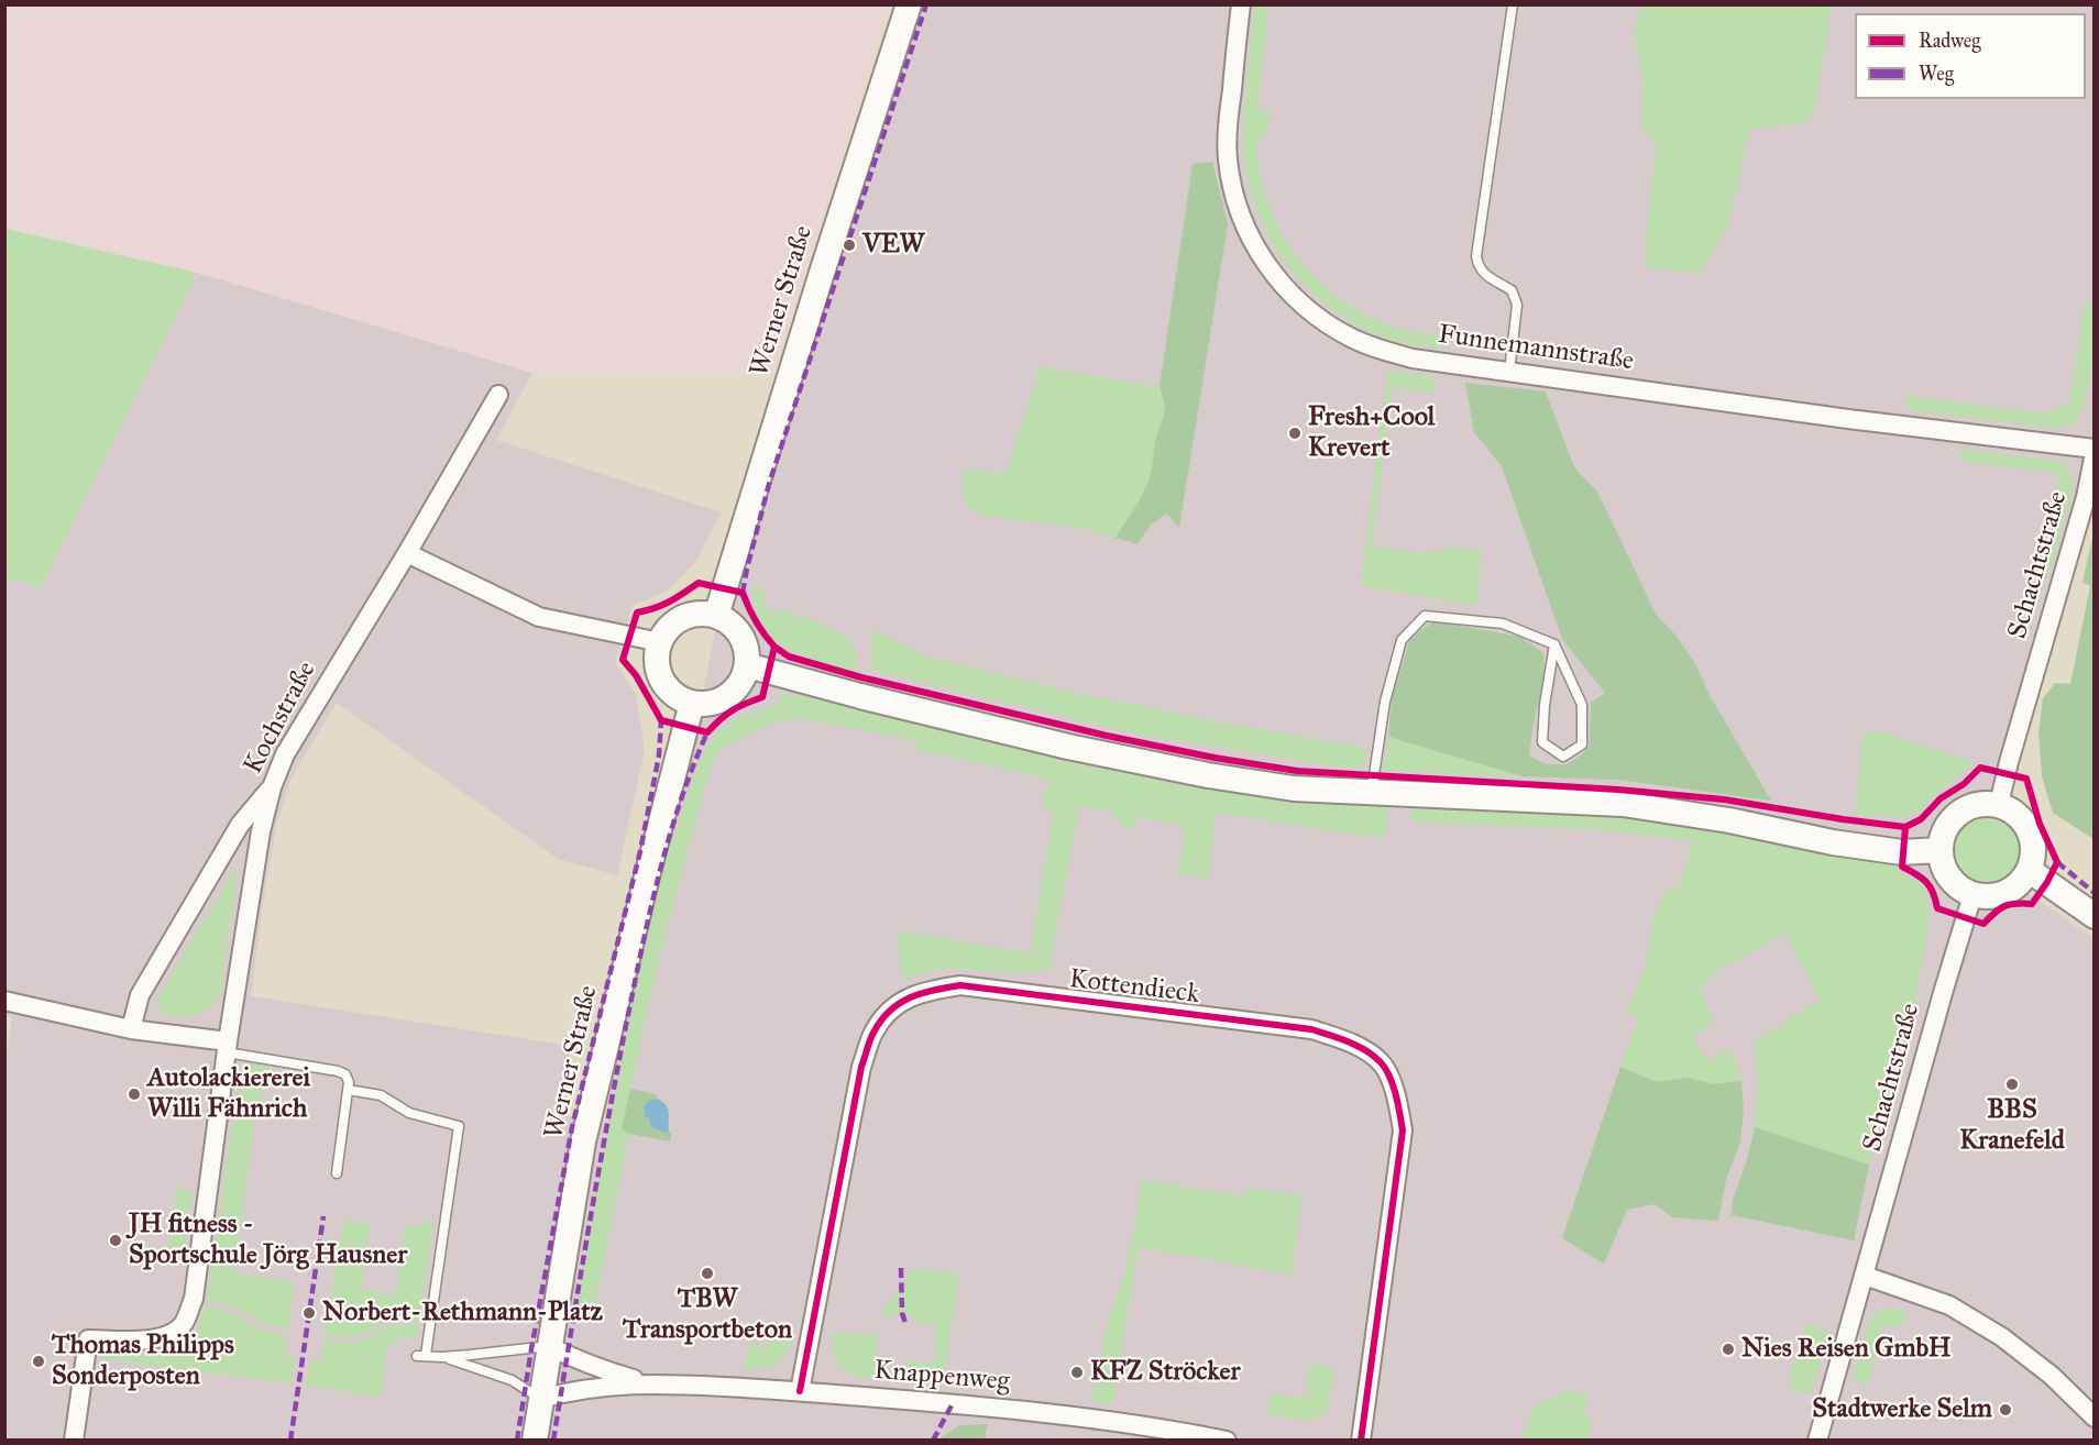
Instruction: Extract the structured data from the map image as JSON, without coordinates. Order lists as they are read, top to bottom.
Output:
{
  "streets": {
    "main road": ["Werner Straße"],
    "street": [
      "Funnemannstraße",
      "Schachtstraße",
      "Kochstraße",
      "Kottendieck",
      "Knappenweg"
    ]
  },
  "crossings": [
    ["Werner Straße", "Knappenweg"],
    ["Funnemannstraße", "Schachtstraße"],
    ["Kottendieck", "Knappenweg"]
  ],
  "places": [
    "VEW",
    "Fresh+Cool Krevert",
    "BBS Kranefeld",
    "Autolackiererei Willi Fähnrich",
    "JH fitness - Sportschule Jörg Hausner",
    "TBW Transportbeton",
    "Norbert-Rethmann-Platz",
    "Nies Reisen GmbH",
    "Thomas Philipps Sonderposten",
    "KFZ Ströcker",
    "Stadtwerke Selm"
  ],
  "legend": ["Radweg", "Weg"]
}
